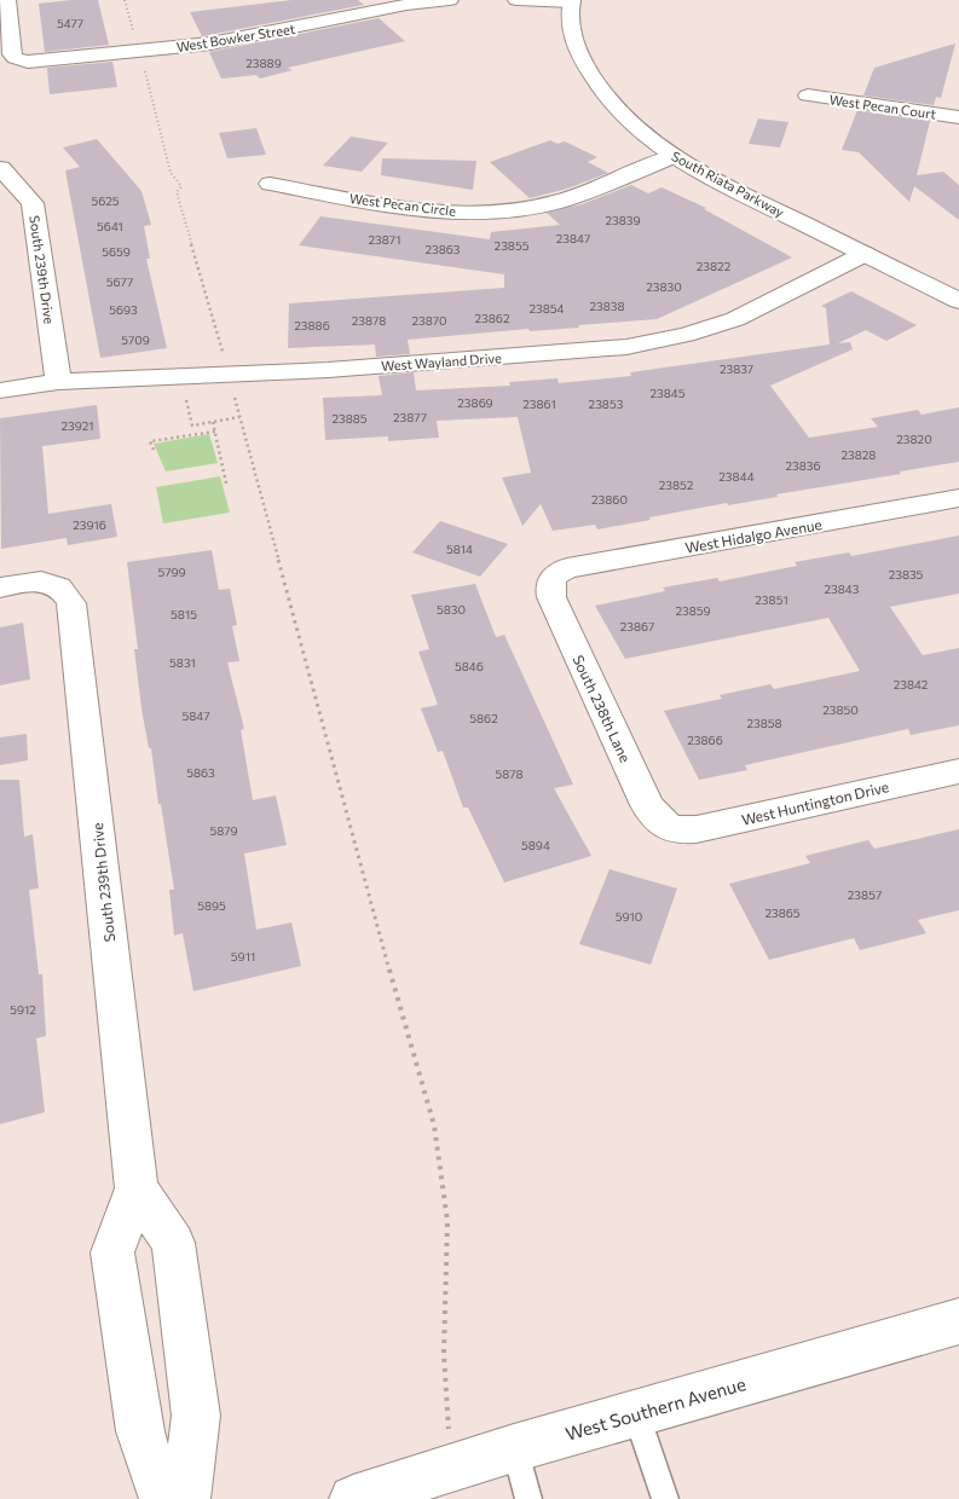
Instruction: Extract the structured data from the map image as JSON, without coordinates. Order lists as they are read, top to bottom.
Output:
{
  "streets": {
    "street": [
      "West Bowker Street",
      "West Pecan Court",
      "South Riata Parkway",
      "West Pecan Circle",
      "South 239th Drive",
      "West Wayland Drive",
      "West Hidalgo Avenue",
      "South 238th Lane",
      "West Huntington Drive",
      "West Southern Avenue"
    ]
  },
  "crossings": [
    ["South Riata Parkway", "West Pecan Circle"],
    ["South Riata Parkway", "West Wayland Drive"],
    ["South 239th Drive", "West Wayland Drive"],
    ["West Hidalgo Avenue", "South 238th Lane"],
    ["South 238th Lane", "West Huntington Drive"]
  ],
  "house_numbers": [
    "5477",
    "23889",
    "5625",
    "23839",
    "5641",
    "23847",
    "23871",
    "23855",
    "23863",
    "5659",
    "23822",
    "5677",
    "23830",
    "23838",
    "23854",
    "5693",
    "23862",
    "23878",
    "23870",
    "23886",
    "5709",
    "23837",
    "23845",
    "23869",
    "23861",
    "23853",
    "23877",
    "23885",
    "23921",
    "23820",
    "23828",
    "23836",
    "23844",
    "23852",
    "23860",
    "23916",
    "5814",
    "5799",
    "23835",
    "23843",
    "23851",
    "5830",
    "23859",
    "5815",
    "23867",
    "5831",
    "5846",
    "23842",
    "23850",
    "5847",
    "5862",
    "23858",
    "23866",
    "5863",
    "5878",
    "5879",
    "5894",
    "23857",
    "5895",
    "23865",
    "5910",
    "5911",
    "5912"
  ]
}
